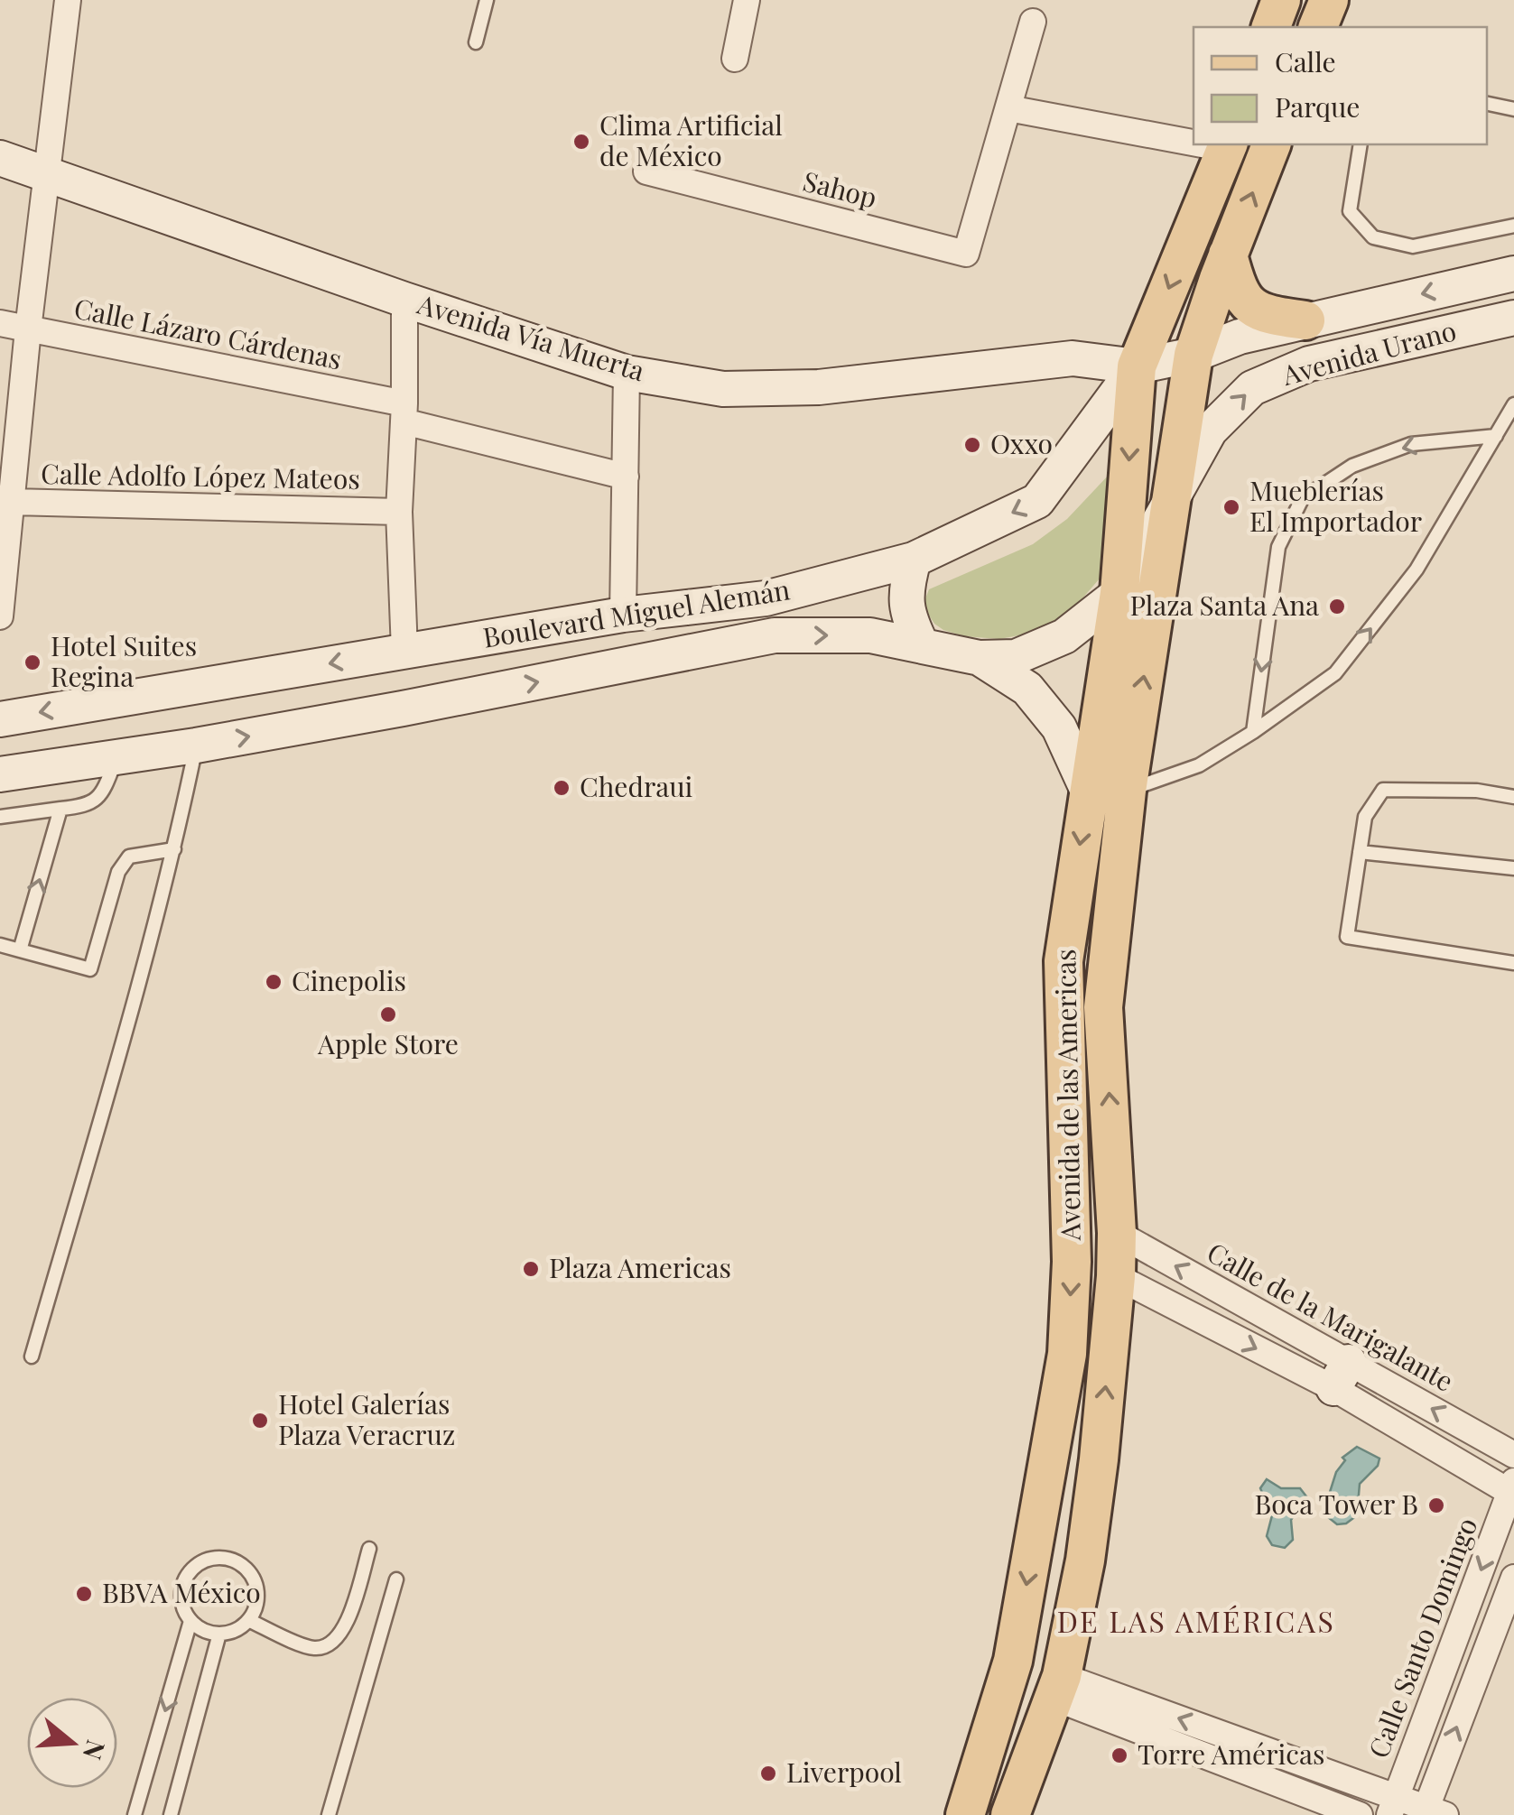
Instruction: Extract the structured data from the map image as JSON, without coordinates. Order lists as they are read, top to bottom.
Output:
{
  "streets": {
    "main road": [
      "Avenida Vía Muerta",
      "Avenida Urano",
      "Boulevard Miguel Alemán",
      "Avenida de las Americas"
    ],
    "street": [
      "Sahop",
      "Calle Lázaro Cárdenas",
      "Calle Adolfo López Mateos",
      "Calle de la Marigalante",
      "Calle Santo Domingo"
    ]
  },
  "crossings": [
    ["Avenida Vía Muerta", "Boulevard Miguel Alemán"],
    ["Avenida Vía Muerta", "Avenida de las Americas"],
    ["Avenida Urano", "Boulevard Miguel Alemán"],
    ["Avenida Urano", "Avenida de las Americas"],
    ["Boulevard Miguel Alemán", "Avenida de las Americas"],
    ["Avenida de las Americas", "Calle de la Marigalante"],
    ["Calle de la Marigalante", "Calle Santo Domingo"]
  ],
  "districts": ["DE LAS AMÉRICAS"],
  "places": [
    "Clima Artificial de México",
    "Oxxo",
    "Mueblerías El Importador",
    "Plaza Santa Ana",
    "Hotel Suites Regina",
    "Chedraui",
    "Cinepolis",
    "Apple Store",
    "Plaza Americas",
    "Hotel Galerías Plaza Veracruz",
    "Boca Tower B",
    "BBVA México",
    "Torre Américas",
    "Liverpool"
  ],
  "legend": ["Calle", "Parque"],
  "north": "right"
}
